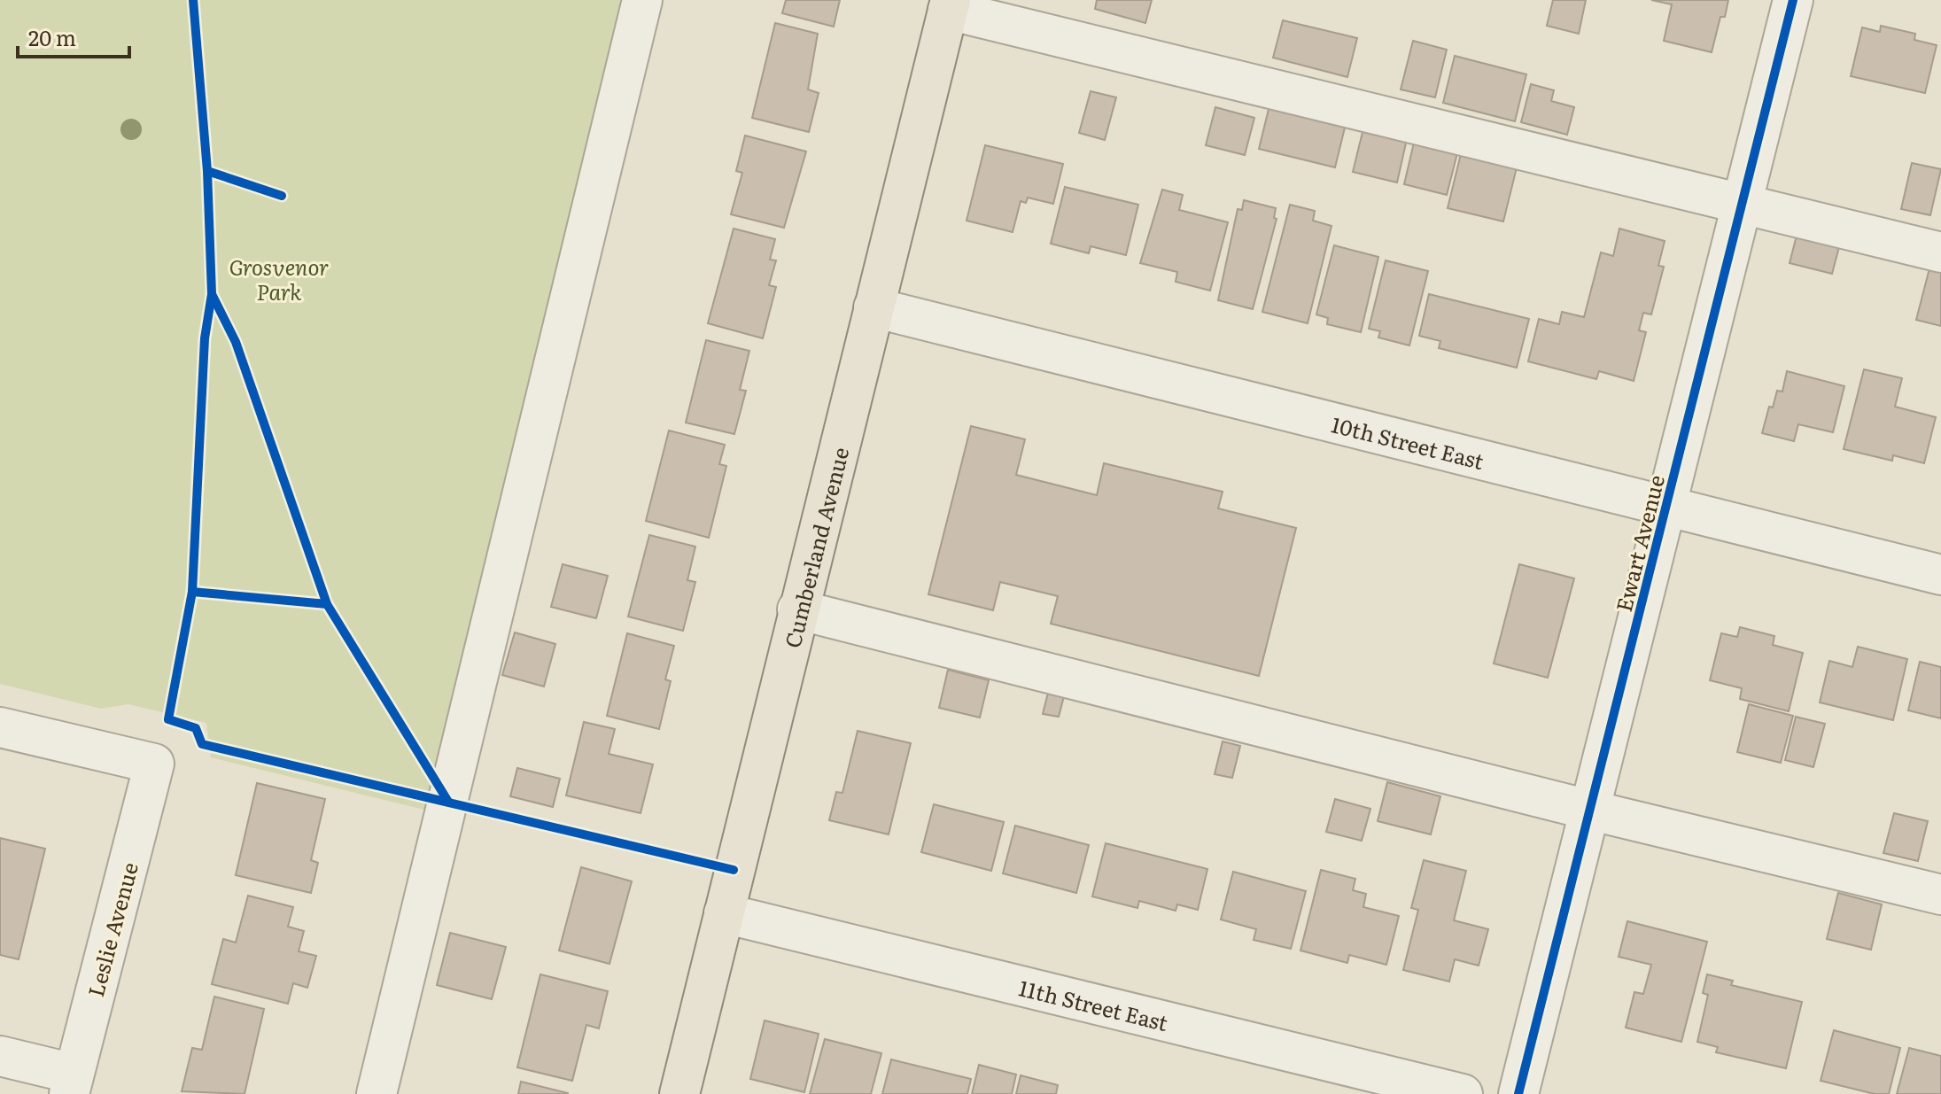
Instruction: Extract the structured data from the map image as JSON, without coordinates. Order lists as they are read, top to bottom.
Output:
{
  "streets": {
    "main road": ["Cumberland Avenue"],
    "street": [
      "10th Street East",
      "Ewart Avenue",
      "Leslie Avenue",
      "11th Street East"
    ]
  },
  "crossings": [
    ["10th Street East", "Ewart Avenue"],
    ["10th Street East", "Cumberland Avenue"],
    ["Cumberland Avenue", "11th Street East"]
  ],
  "parks": ["Grosvenor Park"],
  "scale_bar": "20 m"
}
